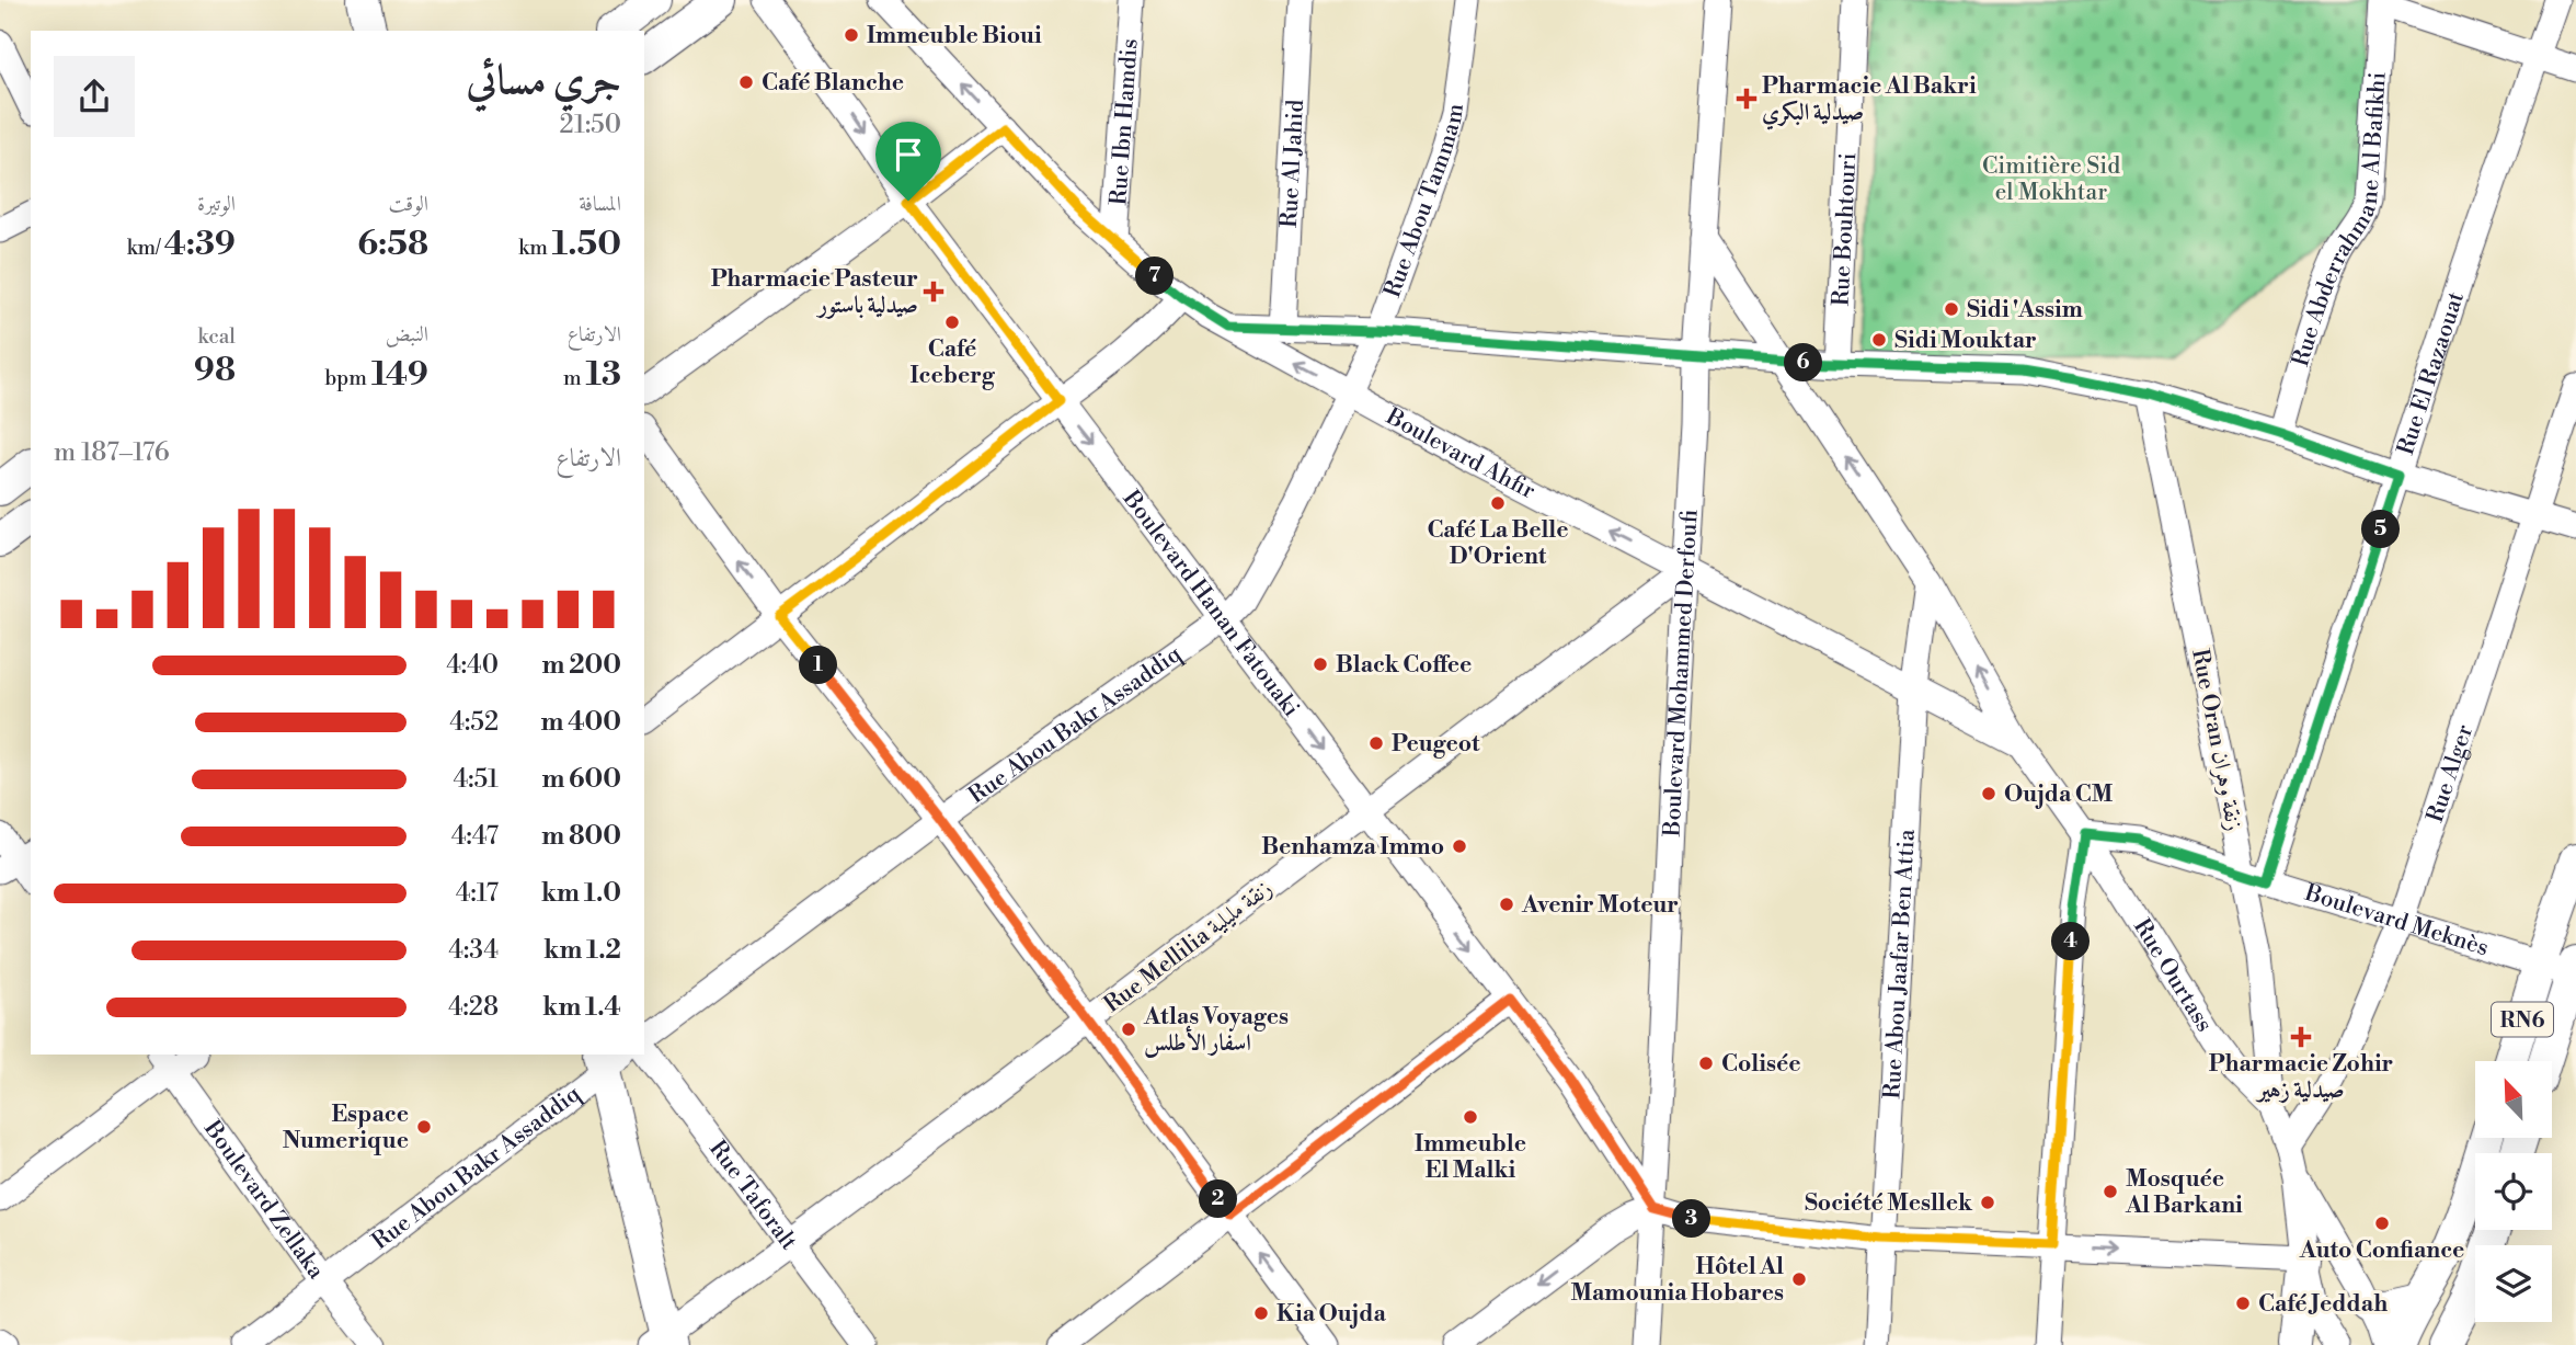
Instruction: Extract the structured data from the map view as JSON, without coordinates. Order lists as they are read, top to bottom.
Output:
{
  "streets": {
    "main road": ["RN6"],
    "street": [
      "Rue Ibn Hamdis",
      "Rue Al Jahid",
      "Rue Abou Tammam",
      "Rue Abderrahmane Al Bafikhi",
      "Rue Bouhtouri",
      "Rue El Razaouat",
      "Boulevard Ahfir",
      "Boulevard Hanan Fatouaki",
      "Boulevard Mohammed Derfoufi",
      "Rue Abou Bakr Assaddiq",
      "Rue Oran زنقة وهران",
      "Rue Alger",
      "Boulevard Meknès",
      "Rue Mellilia زنقة مليلية",
      "Rue Abou Jaafar Ben Attia",
      "Rue Ourtass",
      "Rue Taforalt",
      "Boulevard Zellaka"
    ]
  },
  "crossings": [
    ["Rue Ibn Hamdis", "Boulevard Ahfir"],
    ["Rue Abou Tammam", "Boulevard Ahfir"],
    ["Rue Abou Tammam", "Rue Abou Bakr Assaddiq"],
    ["Rue El Razaouat", "Rue Oran زنقة وهران"],
    ["Rue El Razaouat", "Boulevard Meknès"],
    ["Boulevard Ahfir", "Boulevard Mohammed Derfoufi"],
    ["Boulevard Ahfir", "Rue Abou Bakr Assaddiq"],
    ["Boulevard Ahfir", "Boulevard Meknès"],
    ["Boulevard Ahfir", "Rue Mellilia زنقة مليلية"],
    ["Boulevard Ahfir", "Rue Abou Jaafar Ben Attia"],
    ["Boulevard Ahfir", "Rue Ourtass"],
    ["Boulevard Hanan Fatouaki", "Boulevard Mohammed Derfoufi"],
    ["Boulevard Hanan Fatouaki", "Rue Abou Bakr Assaddiq"],
    ["Boulevard Hanan Fatouaki", "Rue Mellilia زنقة مليلية"],
    ["Boulevard Mohammed Derfoufi", "Rue Mellilia زنقة مليلية"],
    ["Rue Abou Bakr Assaddiq", "Boulevard Zellaka"],
    ["Rue Oran زنقة وهران", "Rue Alger"],
    ["Rue Oran زنقة وهران", "Boulevard Meknès"],
    ["Rue Oran زنقة وهران", "Rue Ourtass"],
    ["Rue Alger", "Boulevard Meknès"],
    ["Boulevard Meknès", "Rue Ourtass"],
    ["Boulevard Meknès", "RN6"],
    ["Rue Mellilia زنقة مليلية", "Rue Taforalt"]
  ],
  "one_way": ["Boulevard Ahfir", "Boulevard Hanan Fatouaki"],
  "parks": ["Cimitière Sid el Mokhtar"],
  "places": {
    "other": [
      "Immeuble Bioui",
      "Café Blanche",
      "Sidi 'Assim",
      "Café Iceberg",
      "Sidi Mouktar",
      "Café La Belle D'Orient",
      "Black Coffee",
      "Peugeot",
      "Oujda CM",
      "Benhamza Immo",
      "Avenir Moteur",
      "Atlas Voyages اسفار الأطلس",
      "Colisée",
      "Immeuble El Malki",
      "Espace Numerique",
      "Mosquée Al Barkani",
      "Société Mesllek",
      "Auto Confiance",
      "Hôtel Al Mamounia Hobares",
      "Café Jeddah",
      "Kia Oujda"
    ],
    "health": ["Pharmacie Al Bakri صيدلية البكري", "Pharmacie Pasteur صيدلية باستور", "Pharmacie Zohir صيدلية زهير"]
  },
  "north": "top left",
  "page": {
    "heading": ["جري مسائي", "21:50"],
    "stats": [
      ["المسافة", "1.50 km"],
      ["الوقت", "6:58"],
      ["الوتيرة", "4:39 /km"],
      ["الارتفاع", "13 m"],
      ["النبض", "149 bpm"],
      ["kcal", "98"]
    ],
    "pins": [
      "7",
      "6",
      "5",
      "1",
      "4",
      "2",
      "3"
    ],
    "chart": ["الارتفاع", "176–187 m"],
    "list": [
      {
        "name": "200 m",
        "note": "4:40"
      },
      {
        "name": "400 m",
        "note": "4:52"
      },
      {
        "name": "600 m",
        "note": "4:51"
      },
      {
        "name": "800 m",
        "note": "4:47"
      },
      {
        "name": "1.0 km",
        "note": "4:17"
      },
      {
        "name": "1.2 km",
        "note": "4:34"
      },
      {
        "name": "1.4 km",
        "note": "4:28"
      }
    ]
  }
}
